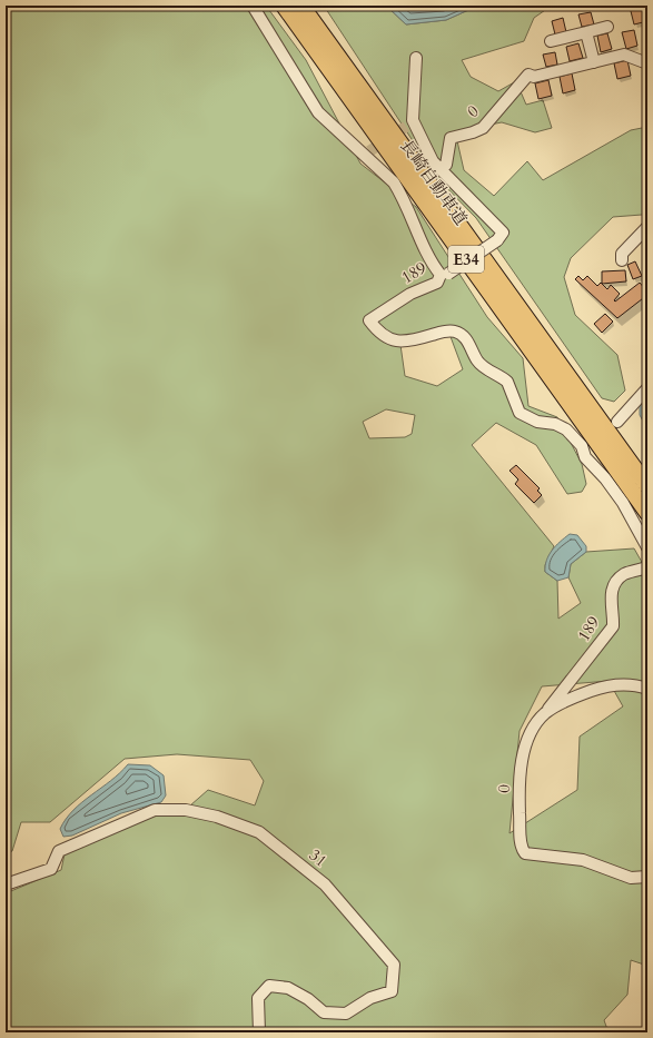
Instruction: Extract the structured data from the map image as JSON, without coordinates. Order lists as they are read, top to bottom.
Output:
{
  "streets": {
    "highway": ["長崎自動車道", "E34"],
    "street": ["0", "189", "31"]
  },
  "crossings": [
    ["0", "189"]
  ]
}
